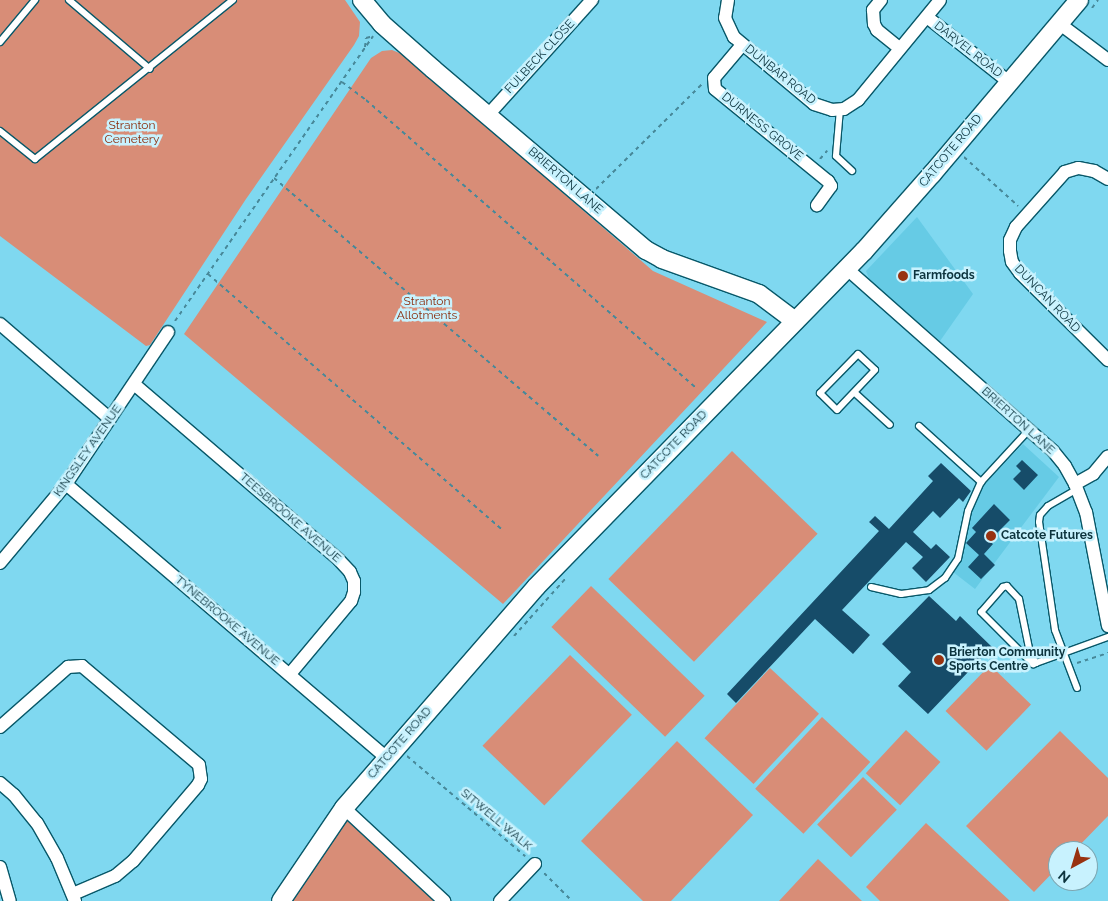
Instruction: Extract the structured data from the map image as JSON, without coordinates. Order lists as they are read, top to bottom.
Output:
{
  "streets": {
    "street": [
      "DARVEL ROAD",
      "FULBECK CLOSE",
      "DUNBAR ROAD",
      "DURNESS GROVE",
      "CATCOTE ROAD",
      "BRIERTON LANE",
      "DUNCAN ROAD",
      "KINGSLEY AVENUE",
      "TEESBROOKE AVENUE",
      "TYNEBROOKE AVENUE"
    ],
    "path": ["SITWELL WALK"]
  },
  "crossings": [
    ["DARVEL ROAD", "CATCOTE ROAD"],
    ["FULBECK CLOSE", "BRIERTON LANE"],
    ["DUNBAR ROAD", "DURNESS GROVE"],
    ["CATCOTE ROAD", "BRIERTON LANE"],
    ["CATCOTE ROAD", "TYNEBROOKE AVENUE"],
    ["KINGSLEY AVENUE", "TEESBROOKE AVENUE"],
    ["KINGSLEY AVENUE", "TYNEBROOKE AVENUE"],
    ["TEESBROOKE AVENUE", "TYNEBROOKE AVENUE"]
  ],
  "parks": ["Stranton Cemetery", "Stranton Allotments"],
  "places": ["Farmfoods", "Catcote Futures", "Brierton Community Sports Centre"],
  "north": "bottom left"
}
